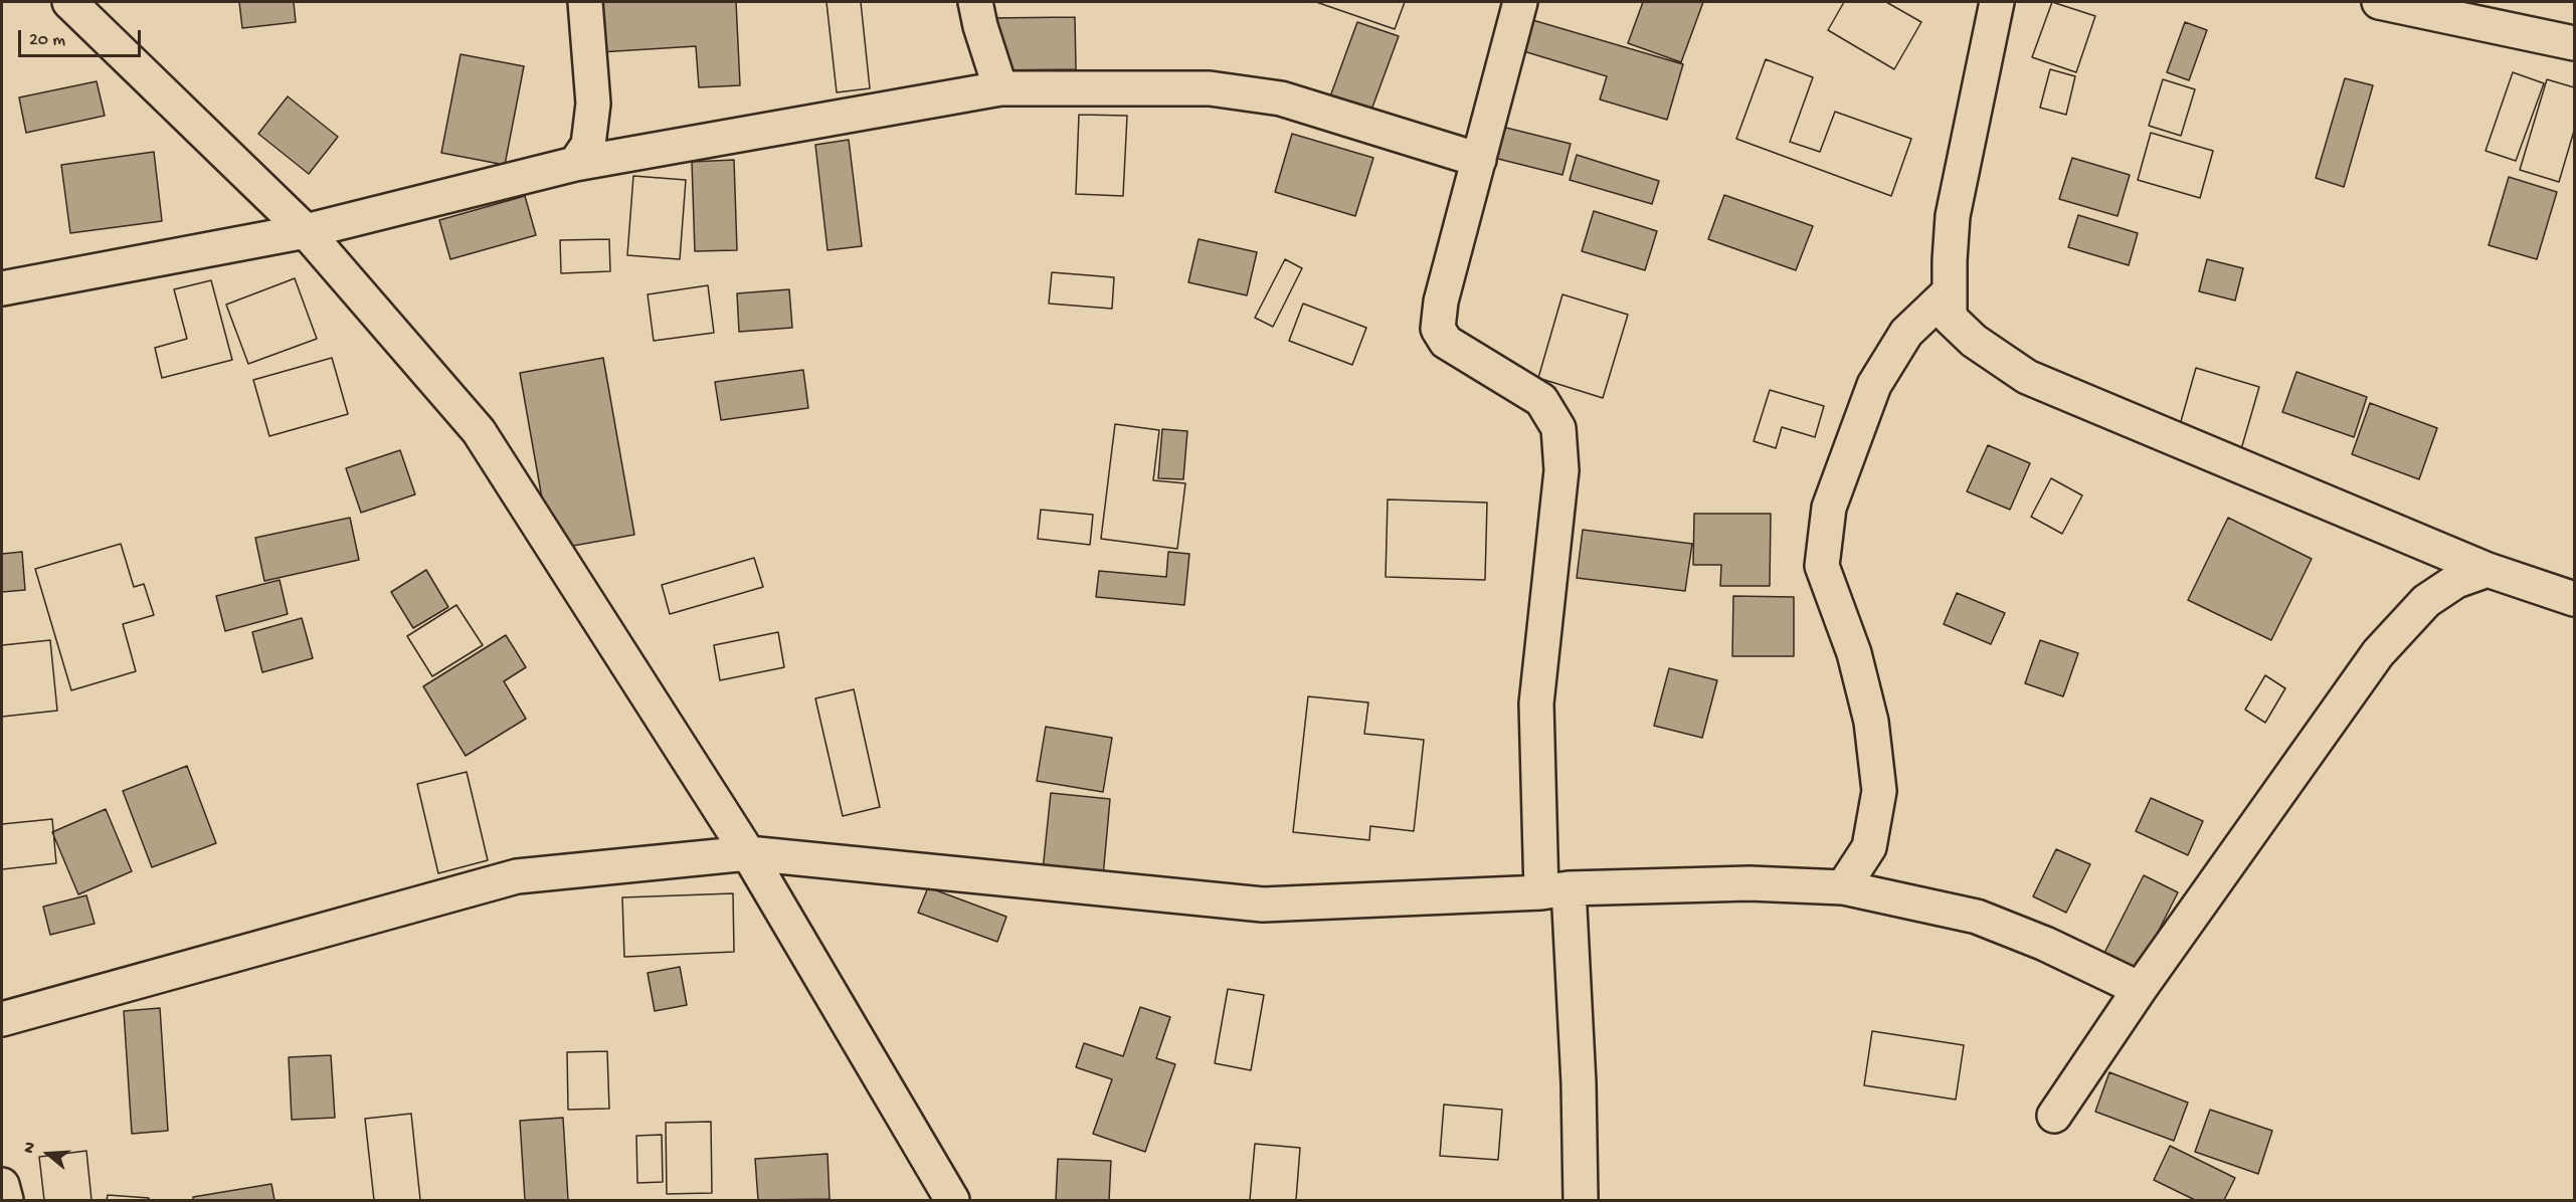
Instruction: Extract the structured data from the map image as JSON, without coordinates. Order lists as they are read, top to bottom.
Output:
{
  "scale_bar": "20 m",
  "north": "left"
}
